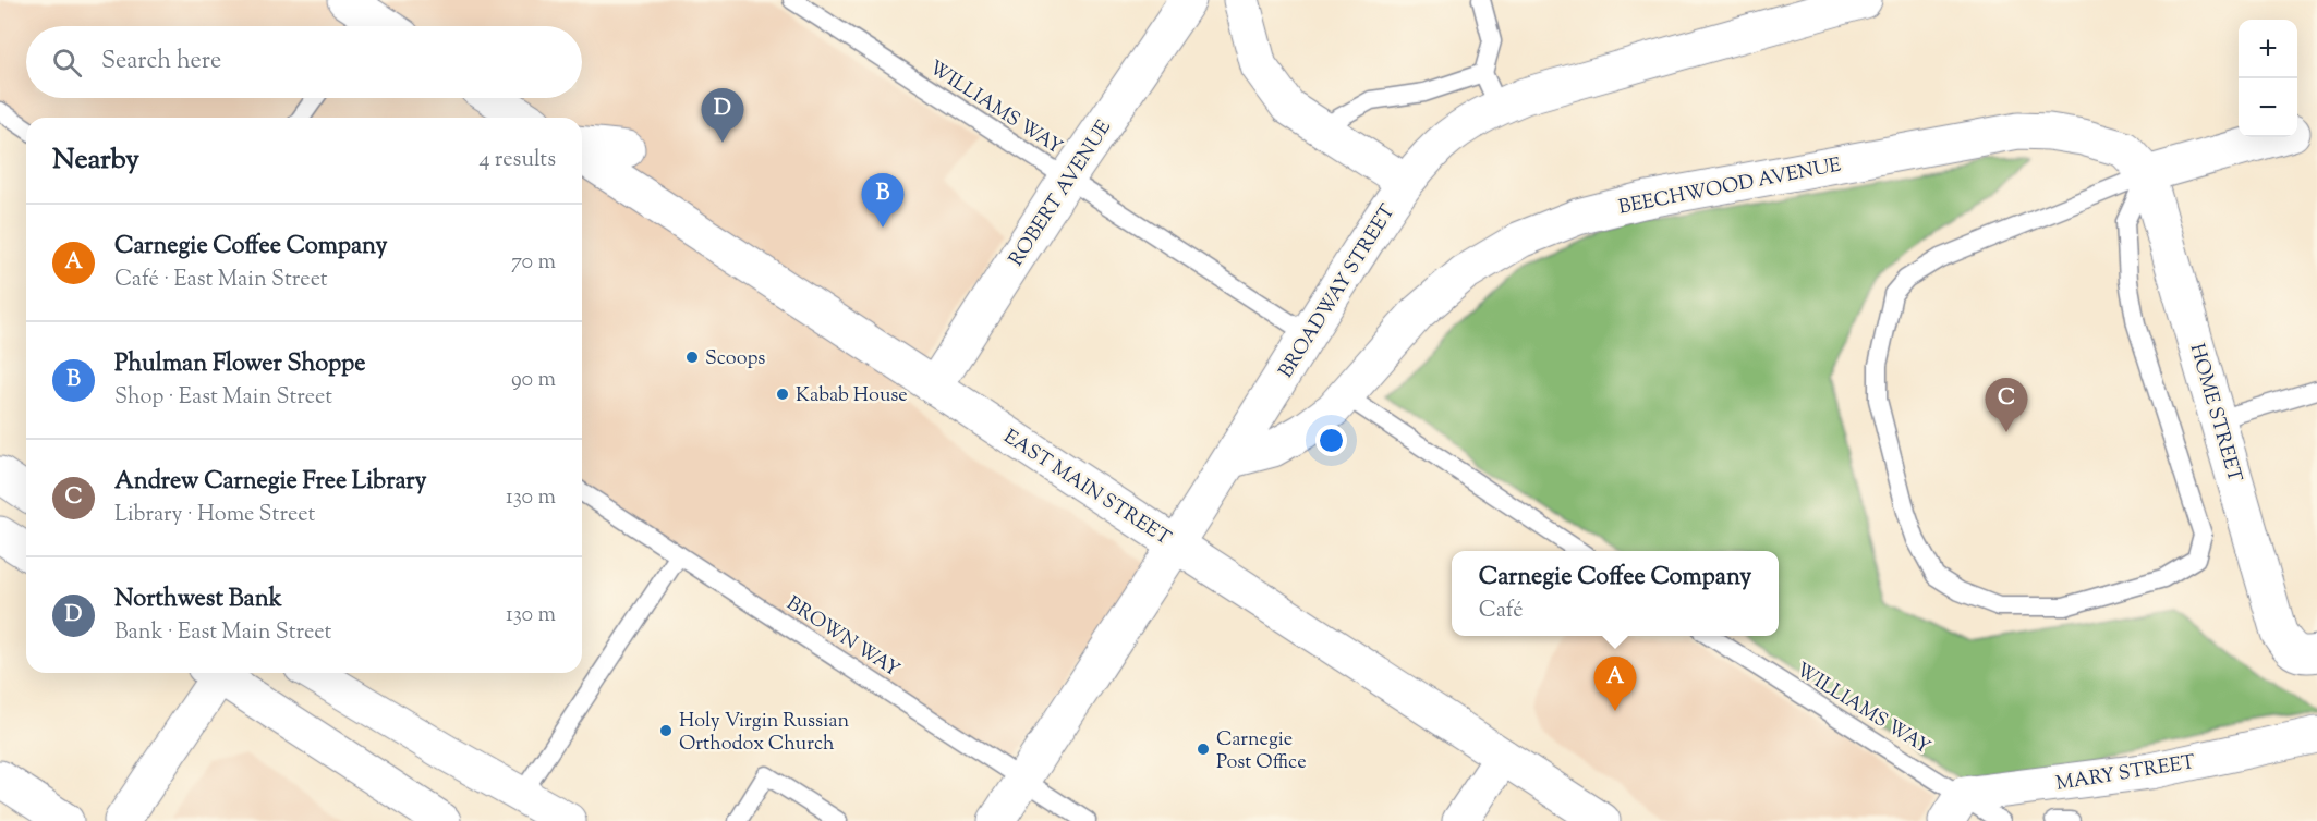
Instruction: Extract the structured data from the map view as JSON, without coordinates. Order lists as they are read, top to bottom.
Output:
{
  "streets": {
    "street": [
      "BEECHWOOD AVENUE",
      "ROBERT AVENUE",
      "BROADWAY STREET",
      "HOME STREET",
      "EAST MAIN STREET",
      "MARY STREET"
    ],
    "lane": ["WILLIAMS WAY", "BROWN WAY"]
  },
  "crossings": [
    ["WILLIAMS WAY", "ROBERT AVENUE"],
    ["WILLIAMS WAY", "BROADWAY STREET"],
    ["WILLIAMS WAY", "MARY STREET"],
    ["BEECHWOOD AVENUE", "BROADWAY STREET"],
    ["BEECHWOOD AVENUE", "HOME STREET"],
    ["ROBERT AVENUE", "EAST MAIN STREET"],
    ["BROADWAY STREET", "EAST MAIN STREET"],
    ["BROADWAY STREET", "BROWN WAY"]
  ],
  "places": [
    "Scoops",
    "Kabab House",
    "Holy Virgin Russian Orthodox Church",
    "Carnegie Post Office"
  ],
  "page": {
    "map_buttons": ["+", "−"],
    "search": "Search here",
    "pins": [
      "D",
      "B",
      "C",
      "A"
    ],
    "heading": ["Nearby", "4 results"],
    "list": [
      {
        "mark": "A",
        "name": "Carnegie Coffee Company",
        "note": "Café · East Main Street",
        "value": "70 m"
      },
      {
        "mark": "B",
        "name": "Phulman Flower Shoppe",
        "note": "Shop · East Main Street",
        "value": "90 m"
      },
      {
        "mark": "C",
        "name": "Andrew Carnegie Free Library",
        "note": "Library · Home Street",
        "value": "130 m"
      },
      {
        "mark": "D",
        "name": "Northwest Bank",
        "note": "Bank · East Main Street",
        "value": "130 m"
      }
    ],
    "popup": ["Carnegie Coffee Company", "Café"]
  }
}
